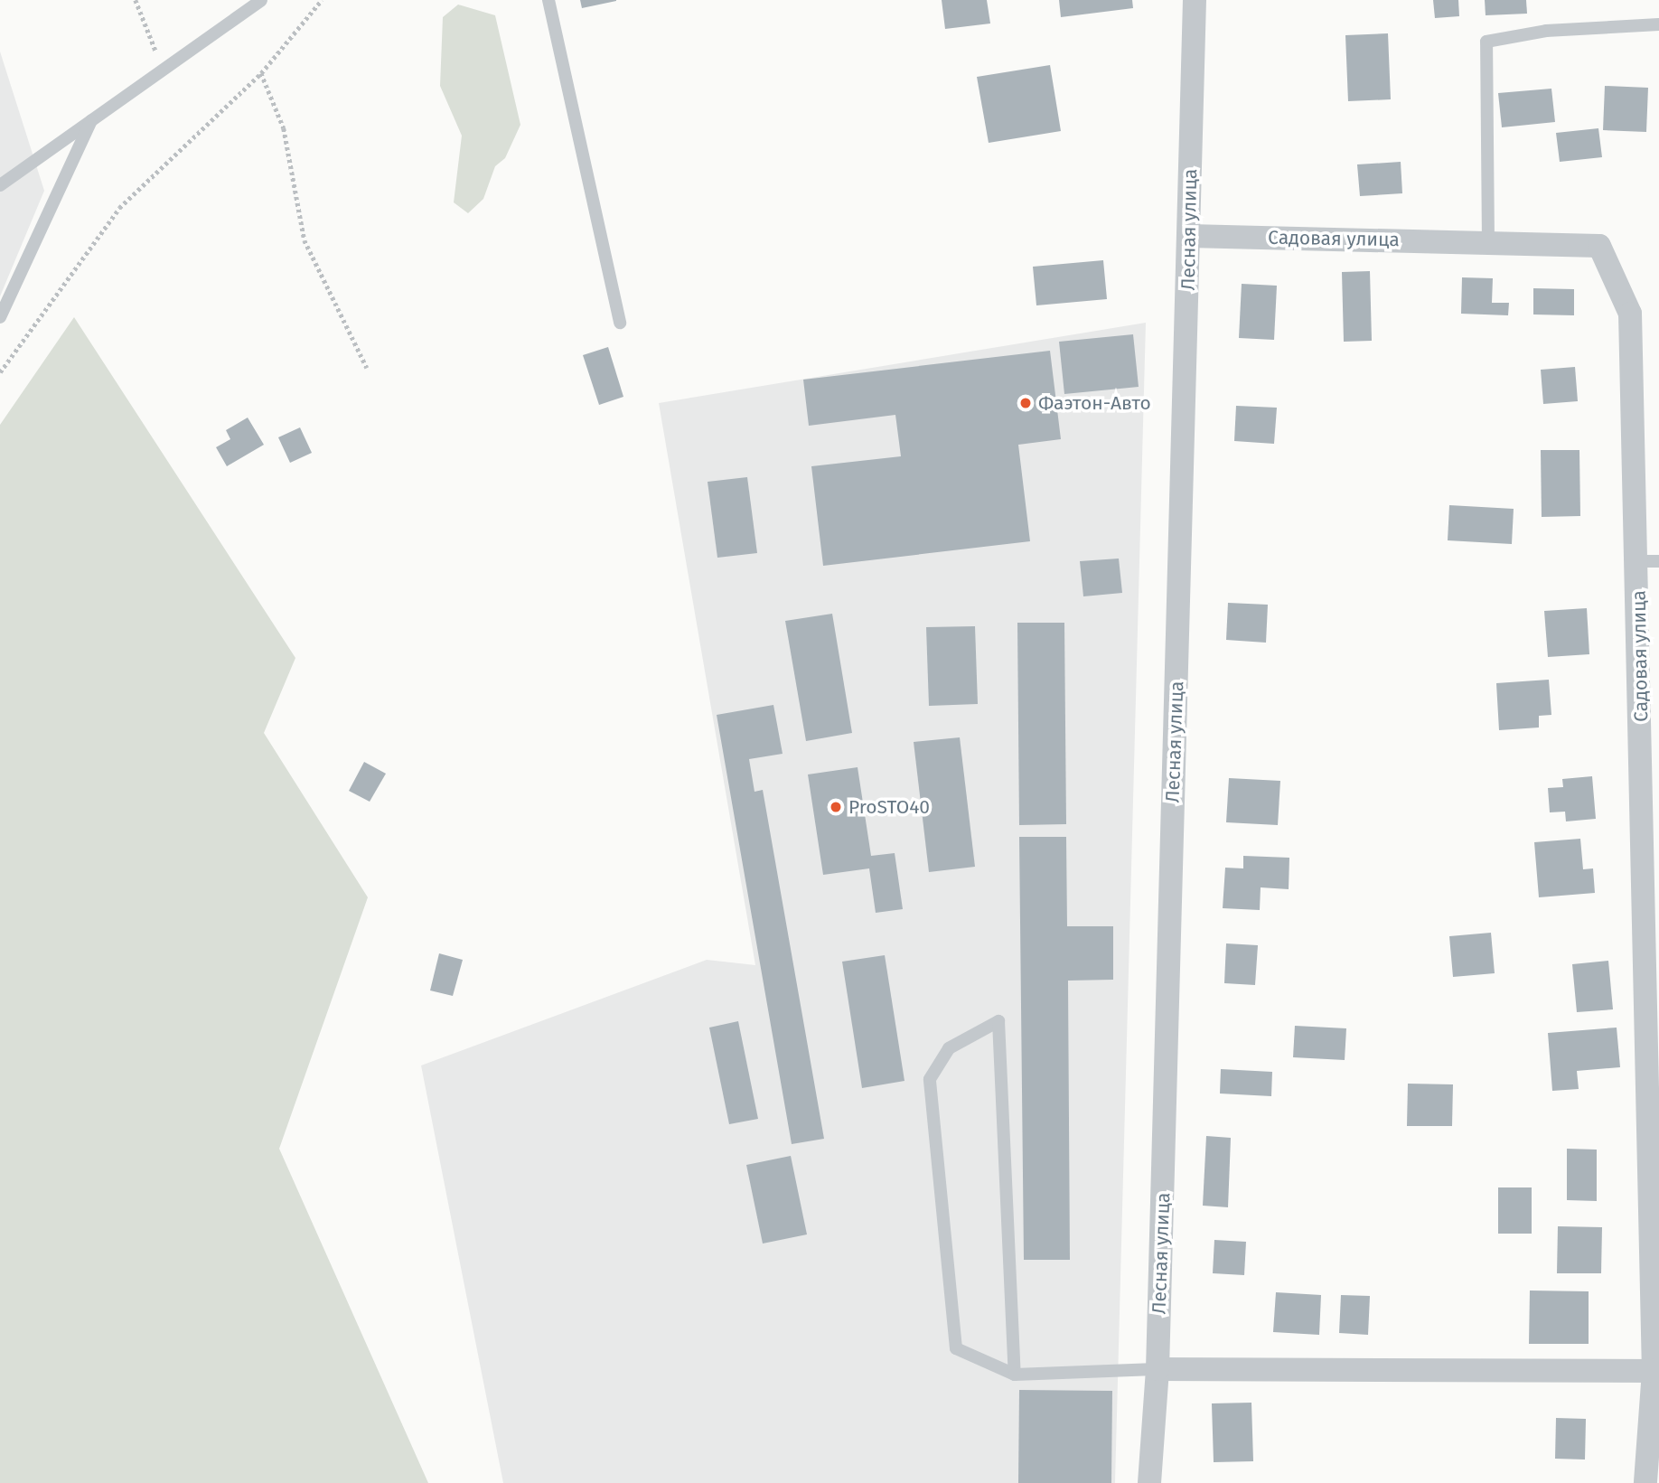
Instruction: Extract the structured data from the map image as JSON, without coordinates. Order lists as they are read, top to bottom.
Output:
{
  "streets": {
    "street": ["Лесная улица", "Садовая улица"]
  },
  "crossings": [
    ["Лесная улица", "Садовая улица"]
  ],
  "places": ["Фаэтон-Авто", "ProSTO40"]
}
